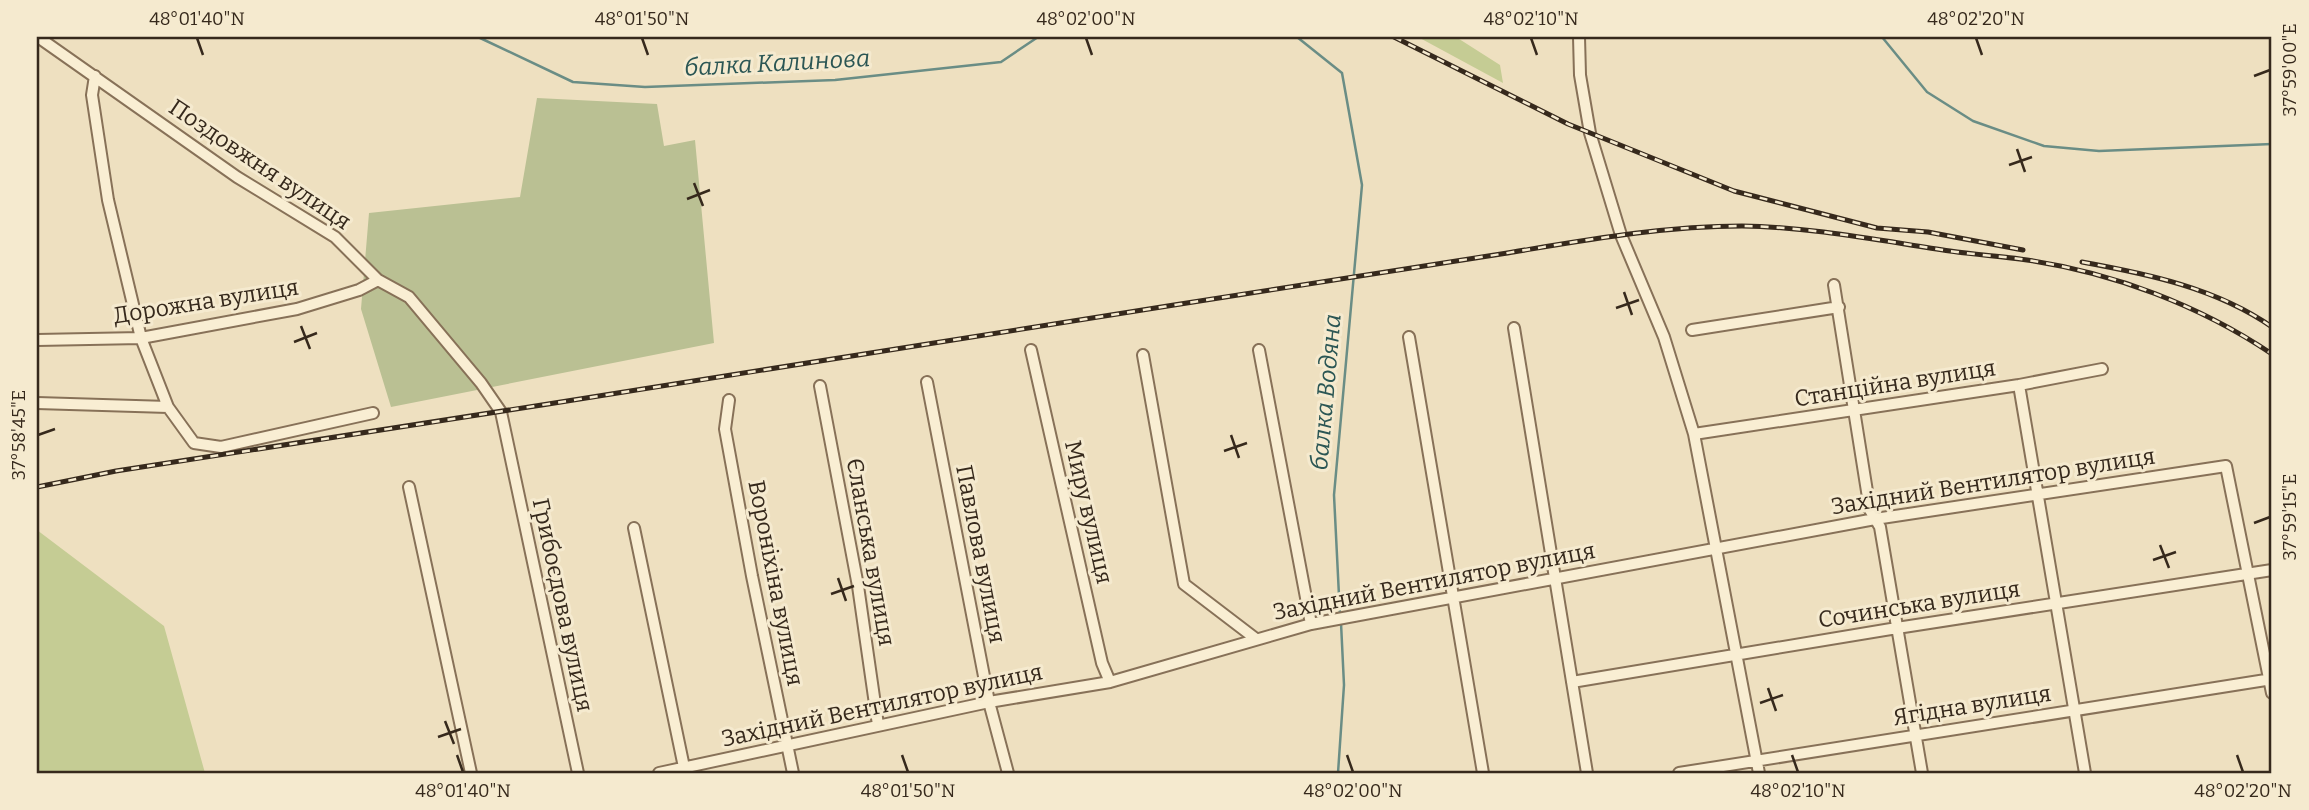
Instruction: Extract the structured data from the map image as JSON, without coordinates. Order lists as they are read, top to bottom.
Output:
{
  "streets": {
    "street": [
      "Поздовжня вулиця",
      "Дорожна вулиця",
      "Станційна вулиця",
      "Західний Вентилятор вулиця",
      "Миру вулиця",
      "Єланська вулиця",
      "Павлова вулиця",
      "Вороніхіна вулиця",
      "Сочинська вулиця",
      "Грибоєдова вулиця",
      "Ягідна вулиця"
    ]
  },
  "crossings": [
    ["Поздовжня вулиця", "Дорожна вулиця"],
    ["Поздовжня вулиця", "Грибоєдова вулиця"],
    ["Західний Вентилятор вулиця", "Миру вулиця"],
    ["Західний Вентилятор вулиця", "Єланська вулиця"],
    ["Західний Вентилятор вулиця", "Павлова вулиця"],
    ["Західний Вентилятор вулиця", "Вороніхіна вулиця"],
    ["Західний Вентилятор вулиця", "Сочинська вулиця"]
  ],
  "water": ["балка Калинова", "балка Водяна"],
  "coordinates": [
    "48°01'40\"N",
    "48°01'50\"N",
    "48°02'00\"N",
    "48°02'10\"N",
    "48°02'20\"N",
    "37°59'00\"E",
    "37°58'45\"E",
    "37°59'15\"E"
  ]
}
